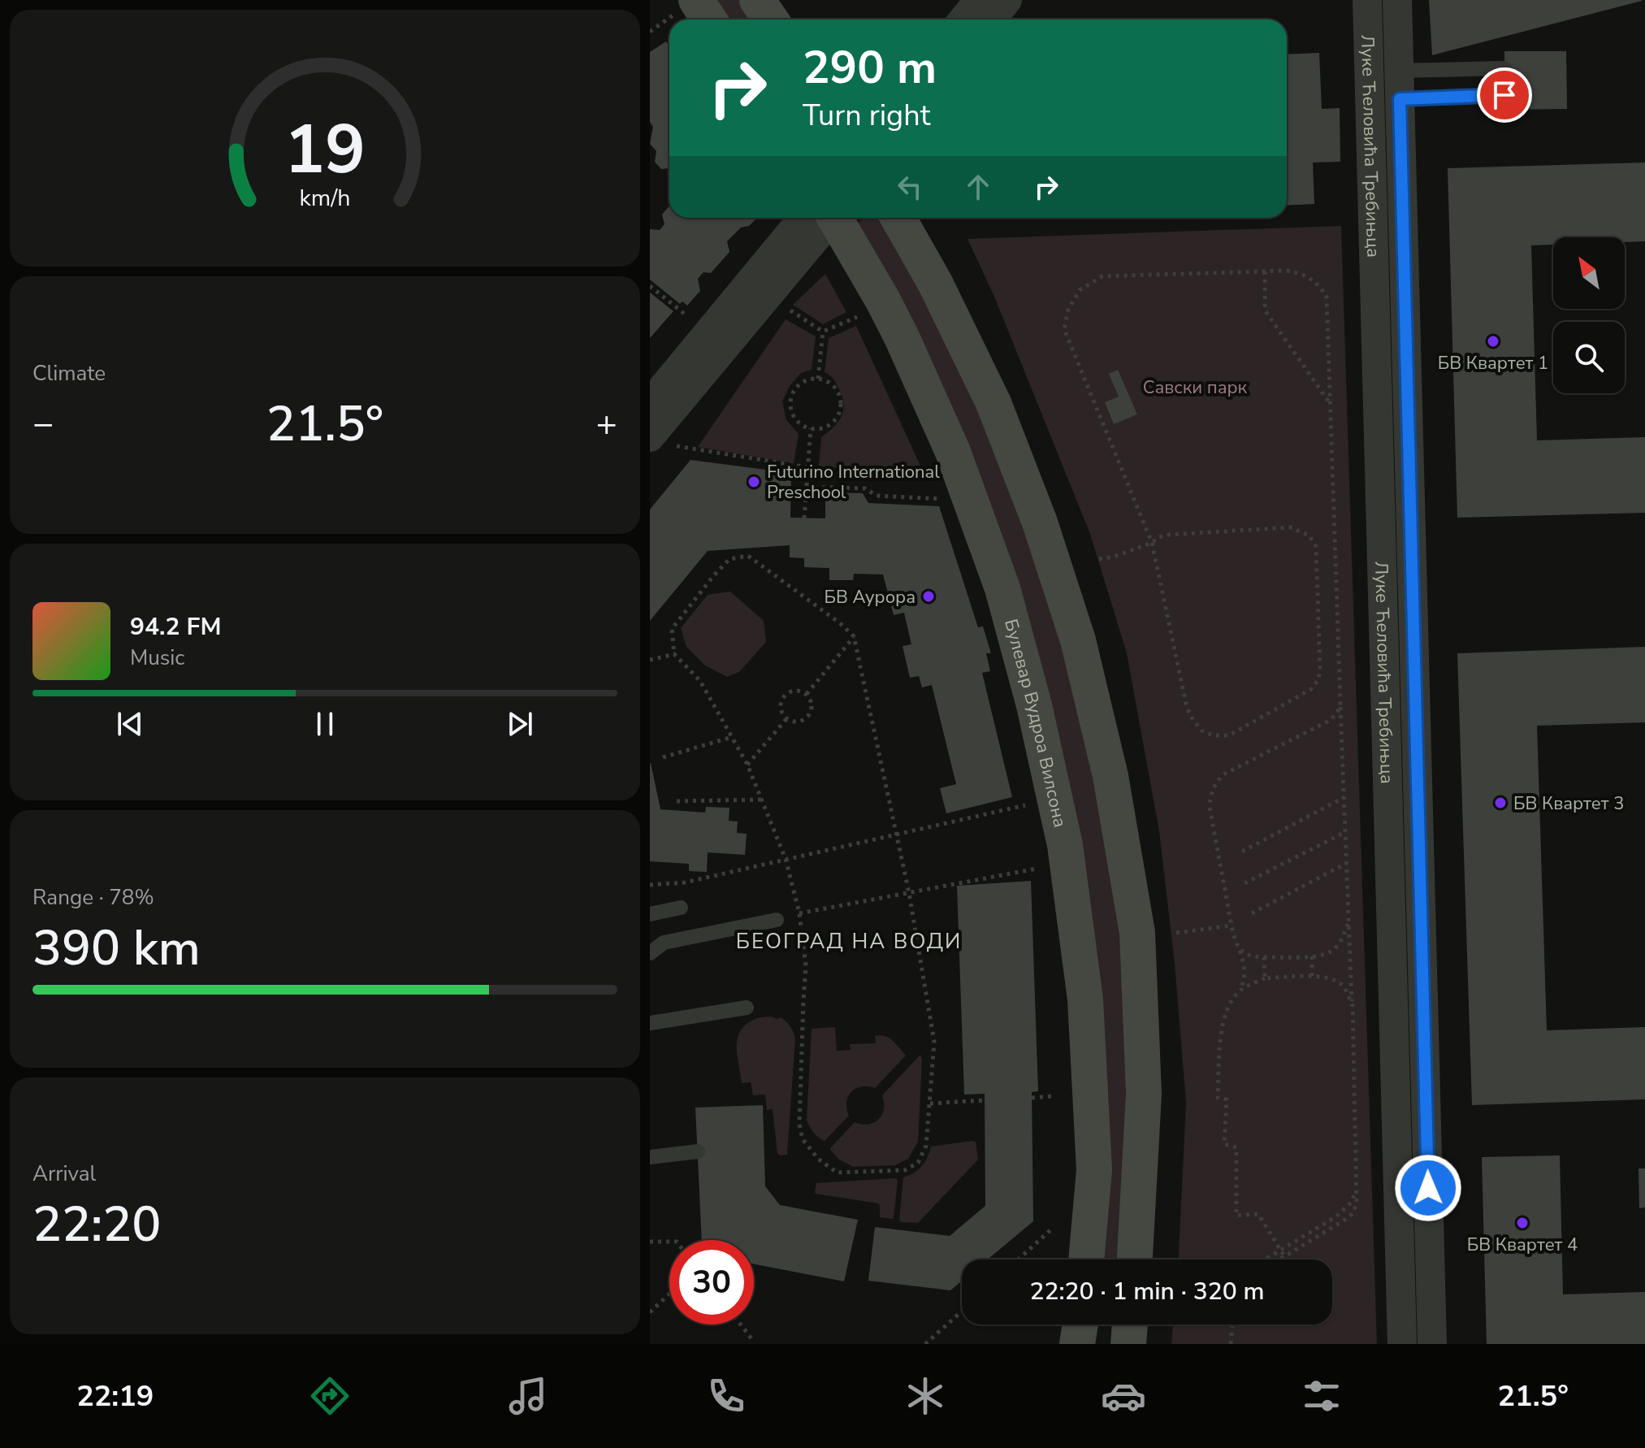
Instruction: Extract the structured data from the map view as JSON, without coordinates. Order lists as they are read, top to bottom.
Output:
{
  "streets": {
    "main road": ["Булевар Вудроа Вилсона"],
    "street": ["Луке Ћеловића Требињца"]
  },
  "districts": ["БЕОГРАД НА ВОДИ"],
  "parks": ["Савски парк"],
  "places": [
    "БВ Квартет 1",
    "Futurino International Preschool",
    "БВ Аурора",
    "БВ Квартет 3",
    "БВ Квартет 4"
  ],
  "north": "top left",
  "page": {
    "turn": ["290 m", "Turn right"],
    "tile": [
      "Climate",
      ["Range · 78%", "390 km"],
      ["Arrival", "22:20"]
    ],
    "heat": ["−", "21.5°", "+"],
    "song": ["94.2 FM", "Music"],
    "limit": "30",
    "trip": "22:20 · 1 min · 320 m",
    "tabs": ["22:19", "21.5°"],
    "gauge": ["19", "km/h"]
  }
}
